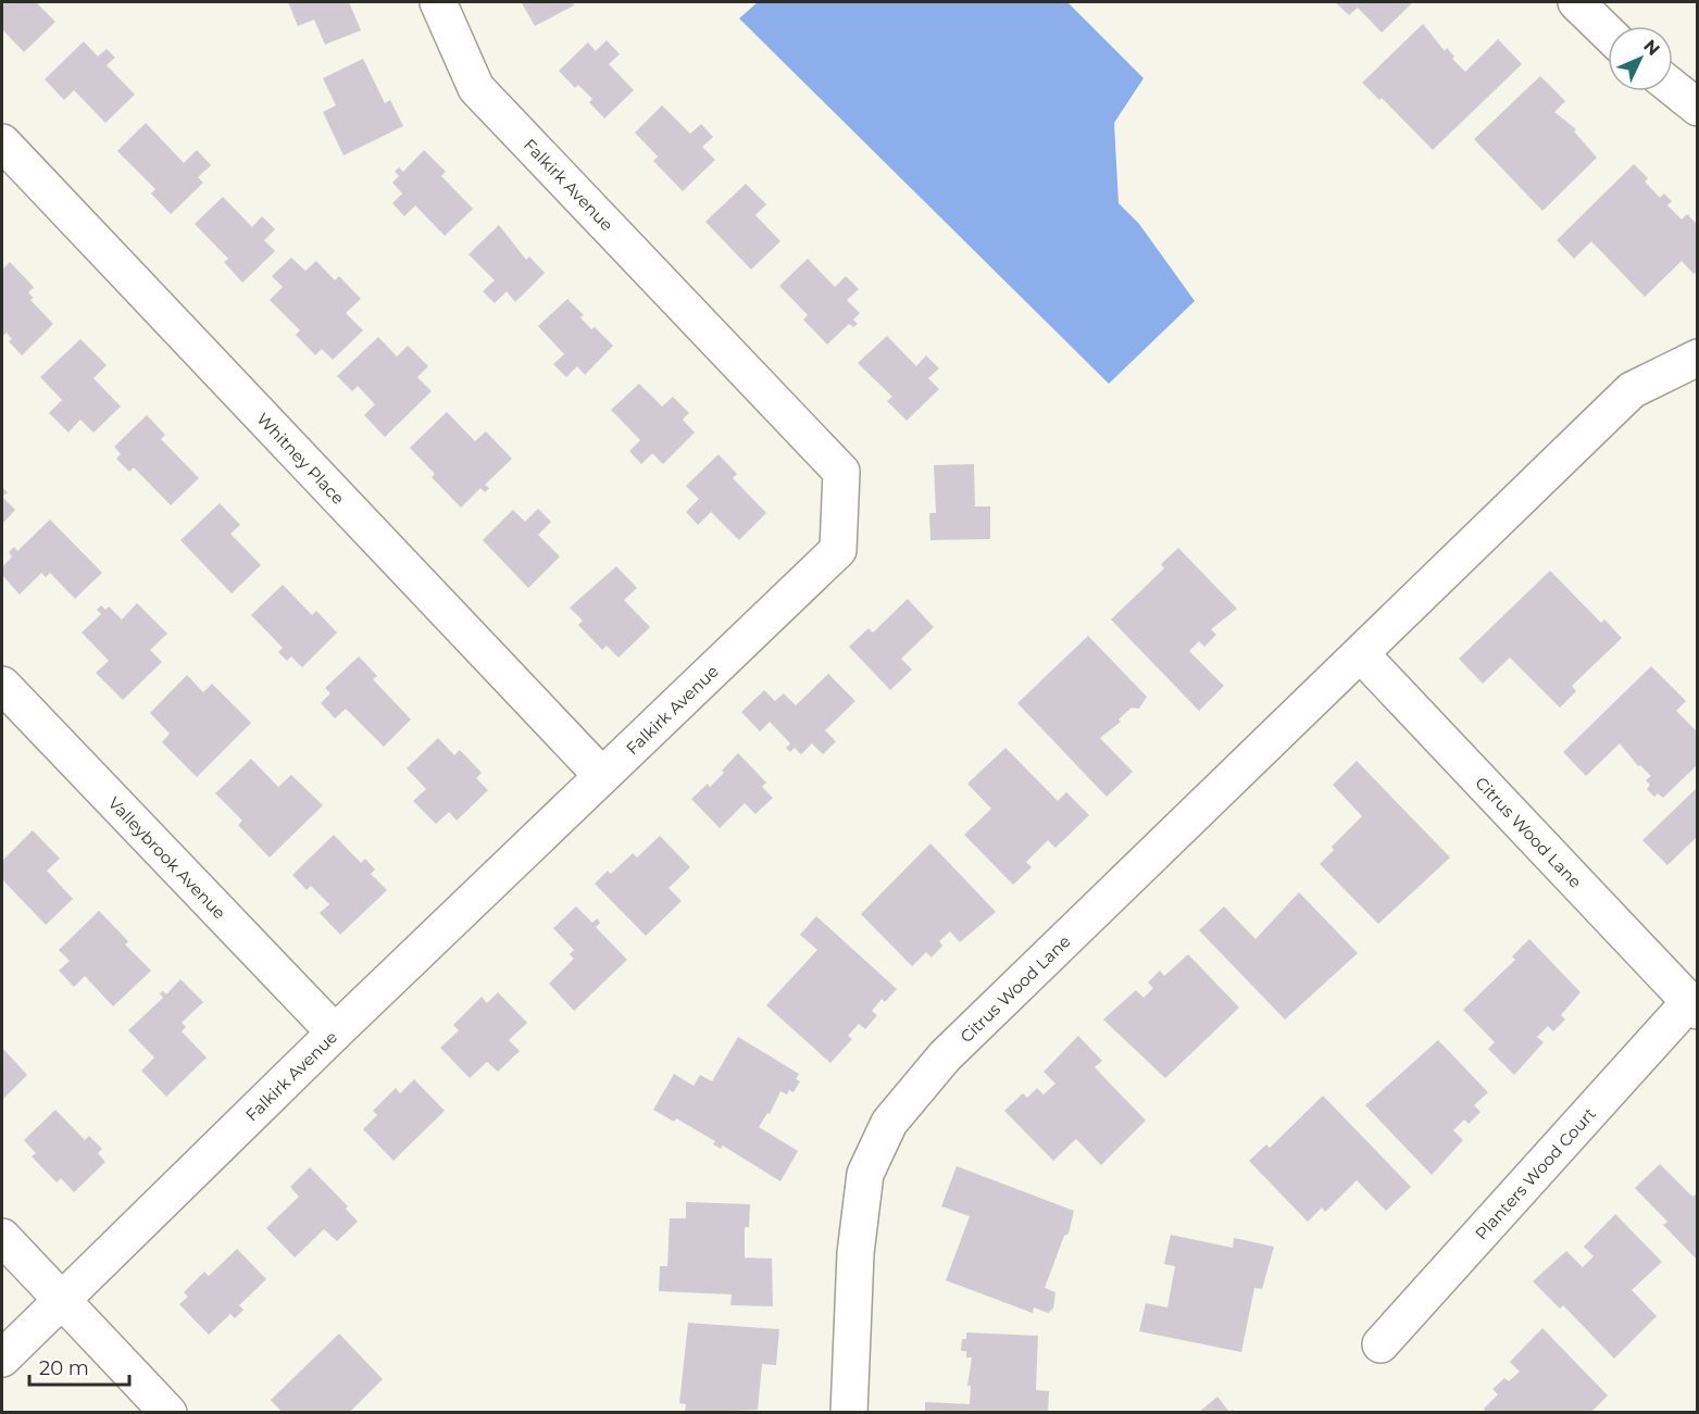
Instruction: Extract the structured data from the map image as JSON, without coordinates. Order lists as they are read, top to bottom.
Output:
{
  "streets": {
    "street": [
      "Falkirk Avenue",
      "Whitney Place",
      "Citrus Wood Lane",
      "Valleybrook Avenue",
      "Planters Wood Court"
    ]
  },
  "crossings": [
    ["Falkirk Avenue", "Whitney Place"],
    ["Falkirk Avenue", "Valleybrook Avenue"],
    ["Citrus Wood Lane", "Planters Wood Court"]
  ],
  "scale_bar": "20 m",
  "north": "top right"
}
